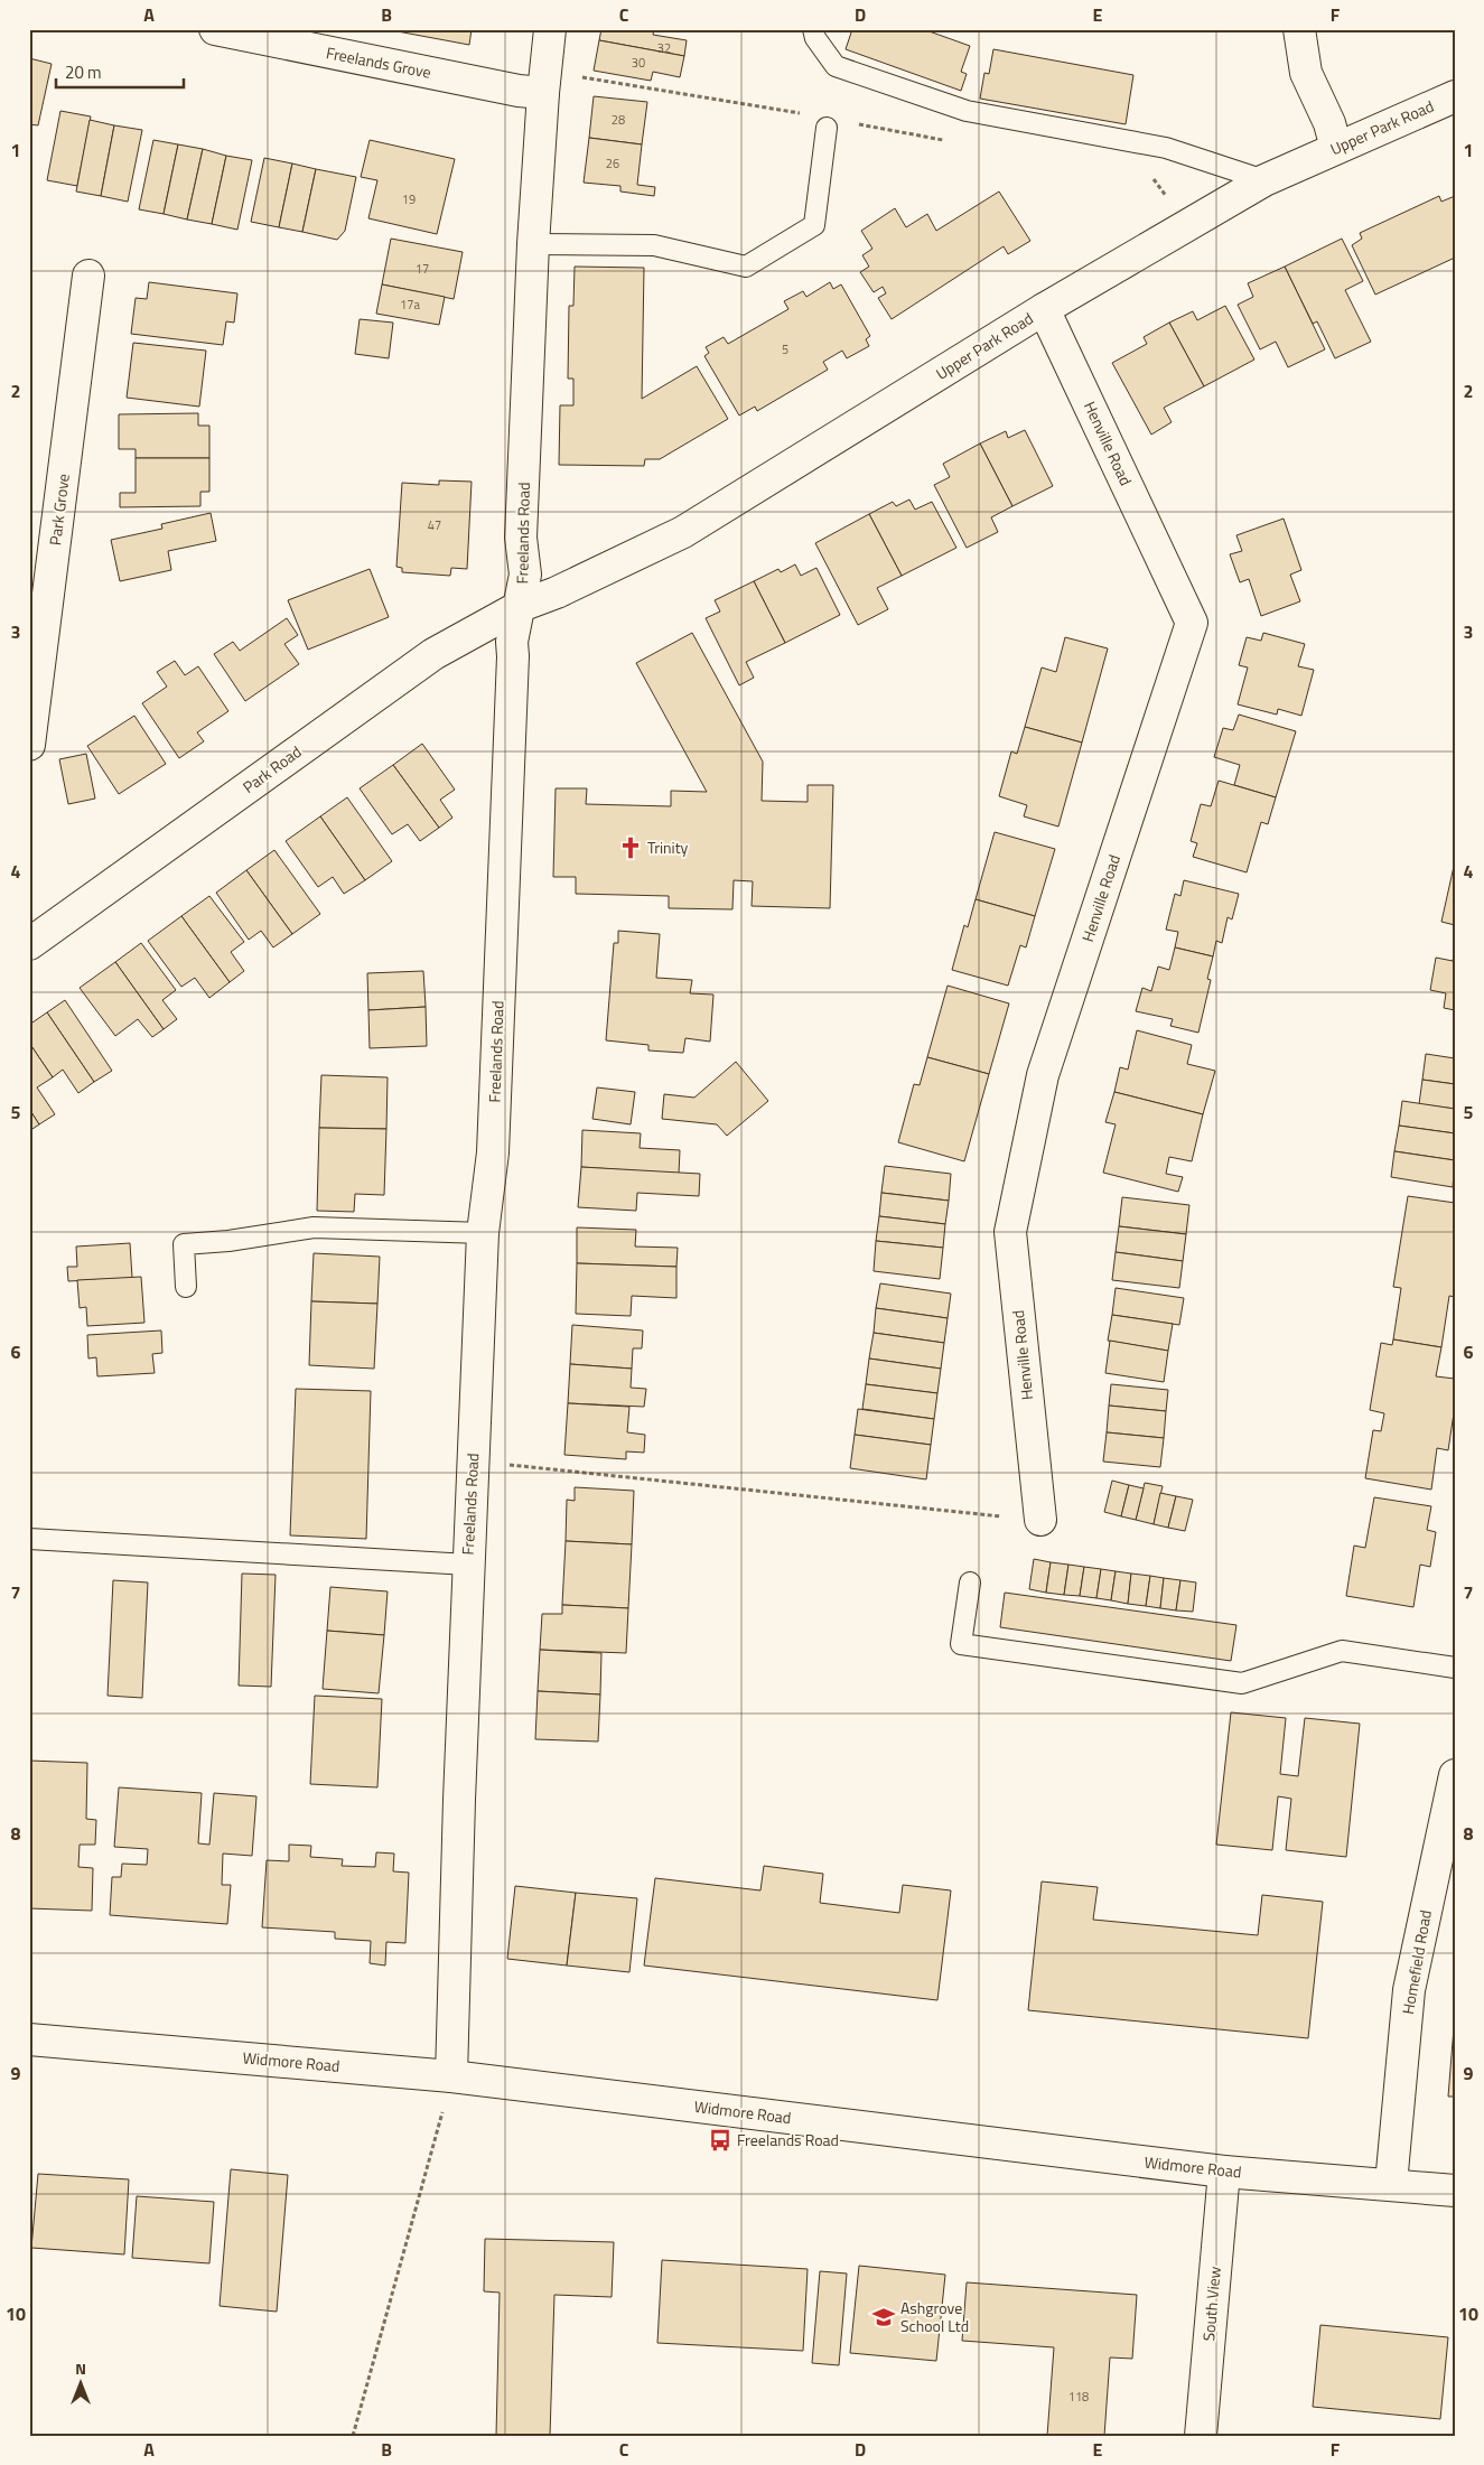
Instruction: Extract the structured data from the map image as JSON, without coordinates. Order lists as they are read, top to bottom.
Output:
{
  "streets": {
    "street": [
      "Freelands Grove",
      "Upper Park Road",
      "Henville Road",
      "Park Grove",
      "Freelands Road",
      "Park Road",
      "Homefield Road",
      "Widmore Road",
      "South View"
    ]
  },
  "crossings": [
    ["Freelands Grove", "Freelands Road"],
    ["Upper Park Road", "Henville Road"],
    ["Upper Park Road", "Freelands Road"],
    ["Upper Park Road", "Park Road"],
    ["Freelands Road", "Park Road"],
    ["Freelands Road", "Widmore Road"],
    ["Homefield Road", "Widmore Road"],
    ["Widmore Road", "South View"]
  ],
  "places": {
    "church": ["Trinity"],
    "bus stop": ["Freelands Road"],
    "school or university": ["Ashgrove School Ltd"]
  },
  "house_numbers": [
    "32",
    "30",
    "28",
    "26",
    "19",
    "17",
    "17a",
    "5",
    "47",
    "118"
  ],
  "scale_bar": "20 m",
  "north": "top",
  "grid": {
    "columns": [
      "A",
      "B",
      "C",
      "D",
      "E",
      "F"
    ],
    "rows": [
      "1",
      "2",
      "3",
      "4",
      "5",
      "6",
      "7",
      "8",
      "9",
      "10"
    ]
  }
}
